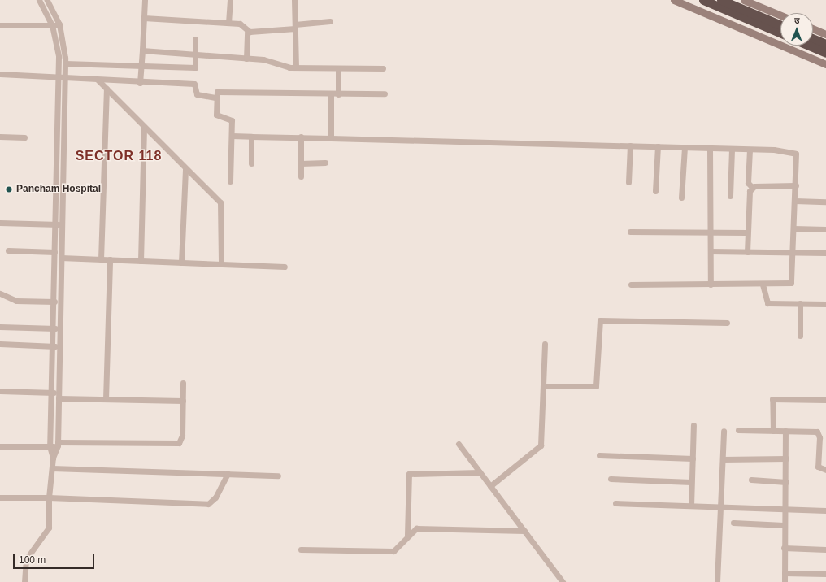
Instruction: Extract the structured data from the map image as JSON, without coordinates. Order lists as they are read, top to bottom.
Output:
{
  "districts": ["SECTOR 118"],
  "places": ["Pancham Hospital"],
  "scale_bar": "100 m",
  "north": "top"
}
